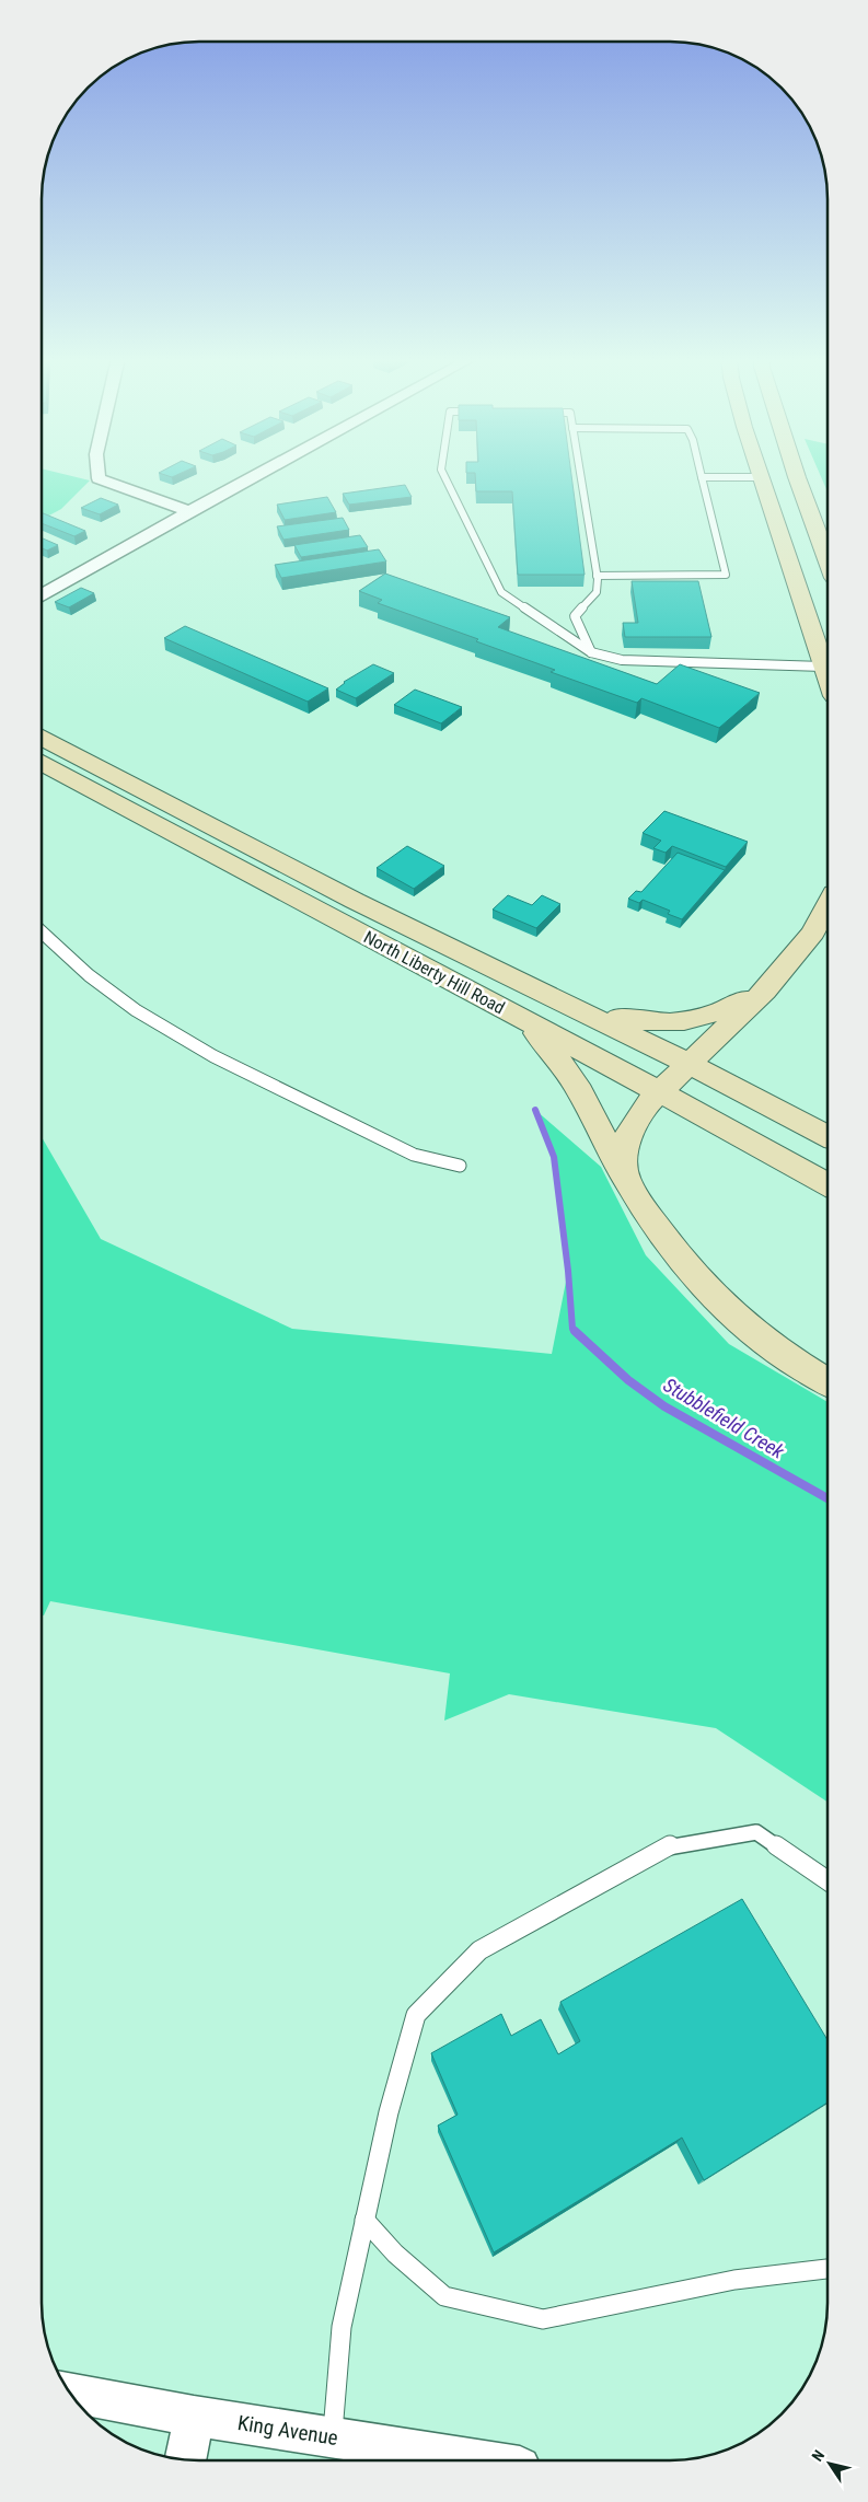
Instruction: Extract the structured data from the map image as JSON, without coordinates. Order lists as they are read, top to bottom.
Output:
{
  "streets": {
    "main road": ["North Liberty Hill Road"],
    "street": ["King Avenue"]
  },
  "water": ["Stubblefield Creek"],
  "north": "top left"
}
